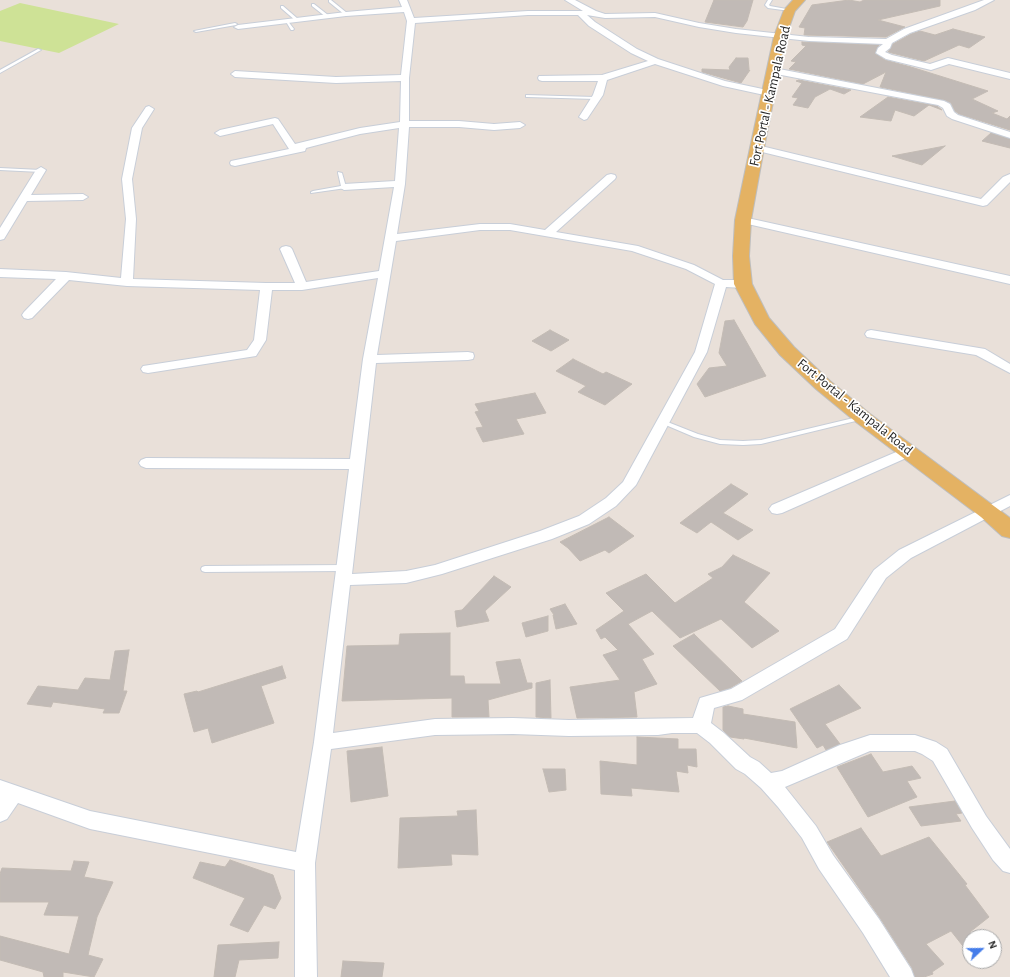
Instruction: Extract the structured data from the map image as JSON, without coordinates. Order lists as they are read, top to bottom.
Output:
{
  "streets": {
    "main road": ["Fort Portal - Kampala Road"]
  },
  "north": "right"
}
